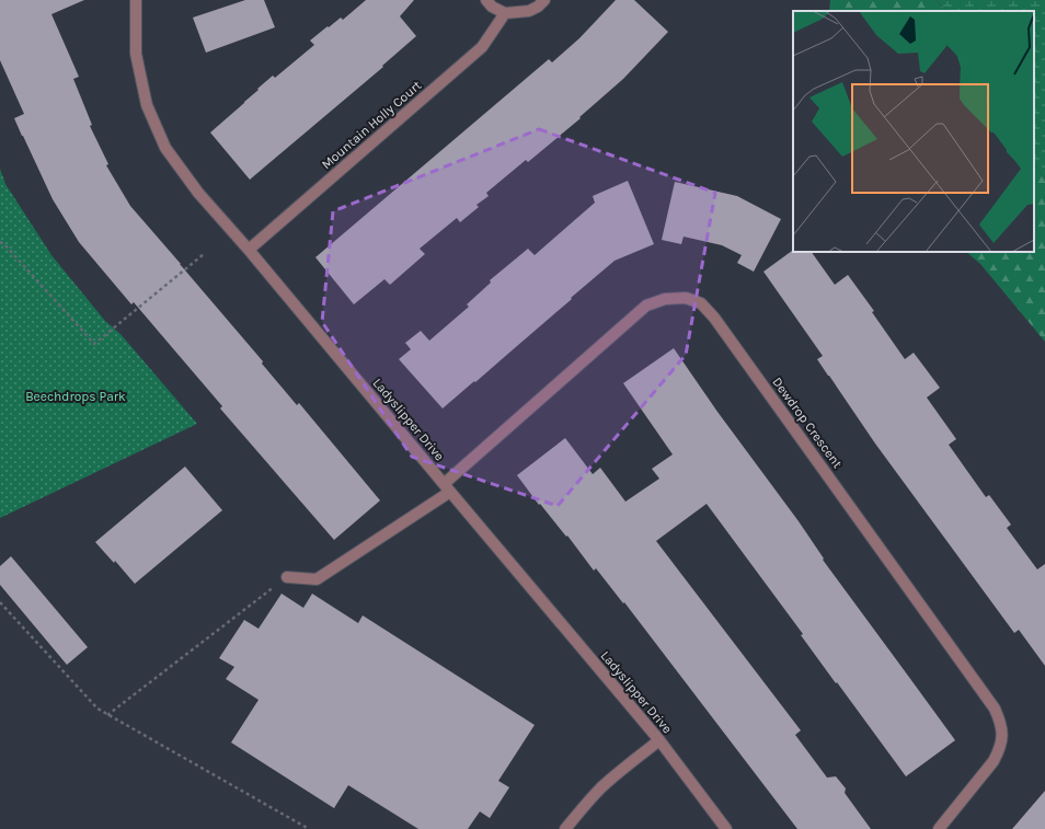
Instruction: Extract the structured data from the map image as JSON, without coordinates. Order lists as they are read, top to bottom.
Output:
{
  "streets": {
    "street": ["Mountain Holly Court", "Ladyslipper Drive", "Dewdrop Crescent"]
  },
  "crossings": [
    ["Mountain Holly Court", "Ladyslipper Drive"],
    ["Ladyslipper Drive", "Dewdrop Crescent"]
  ],
  "parks": ["Beechdrops Park"]
}
